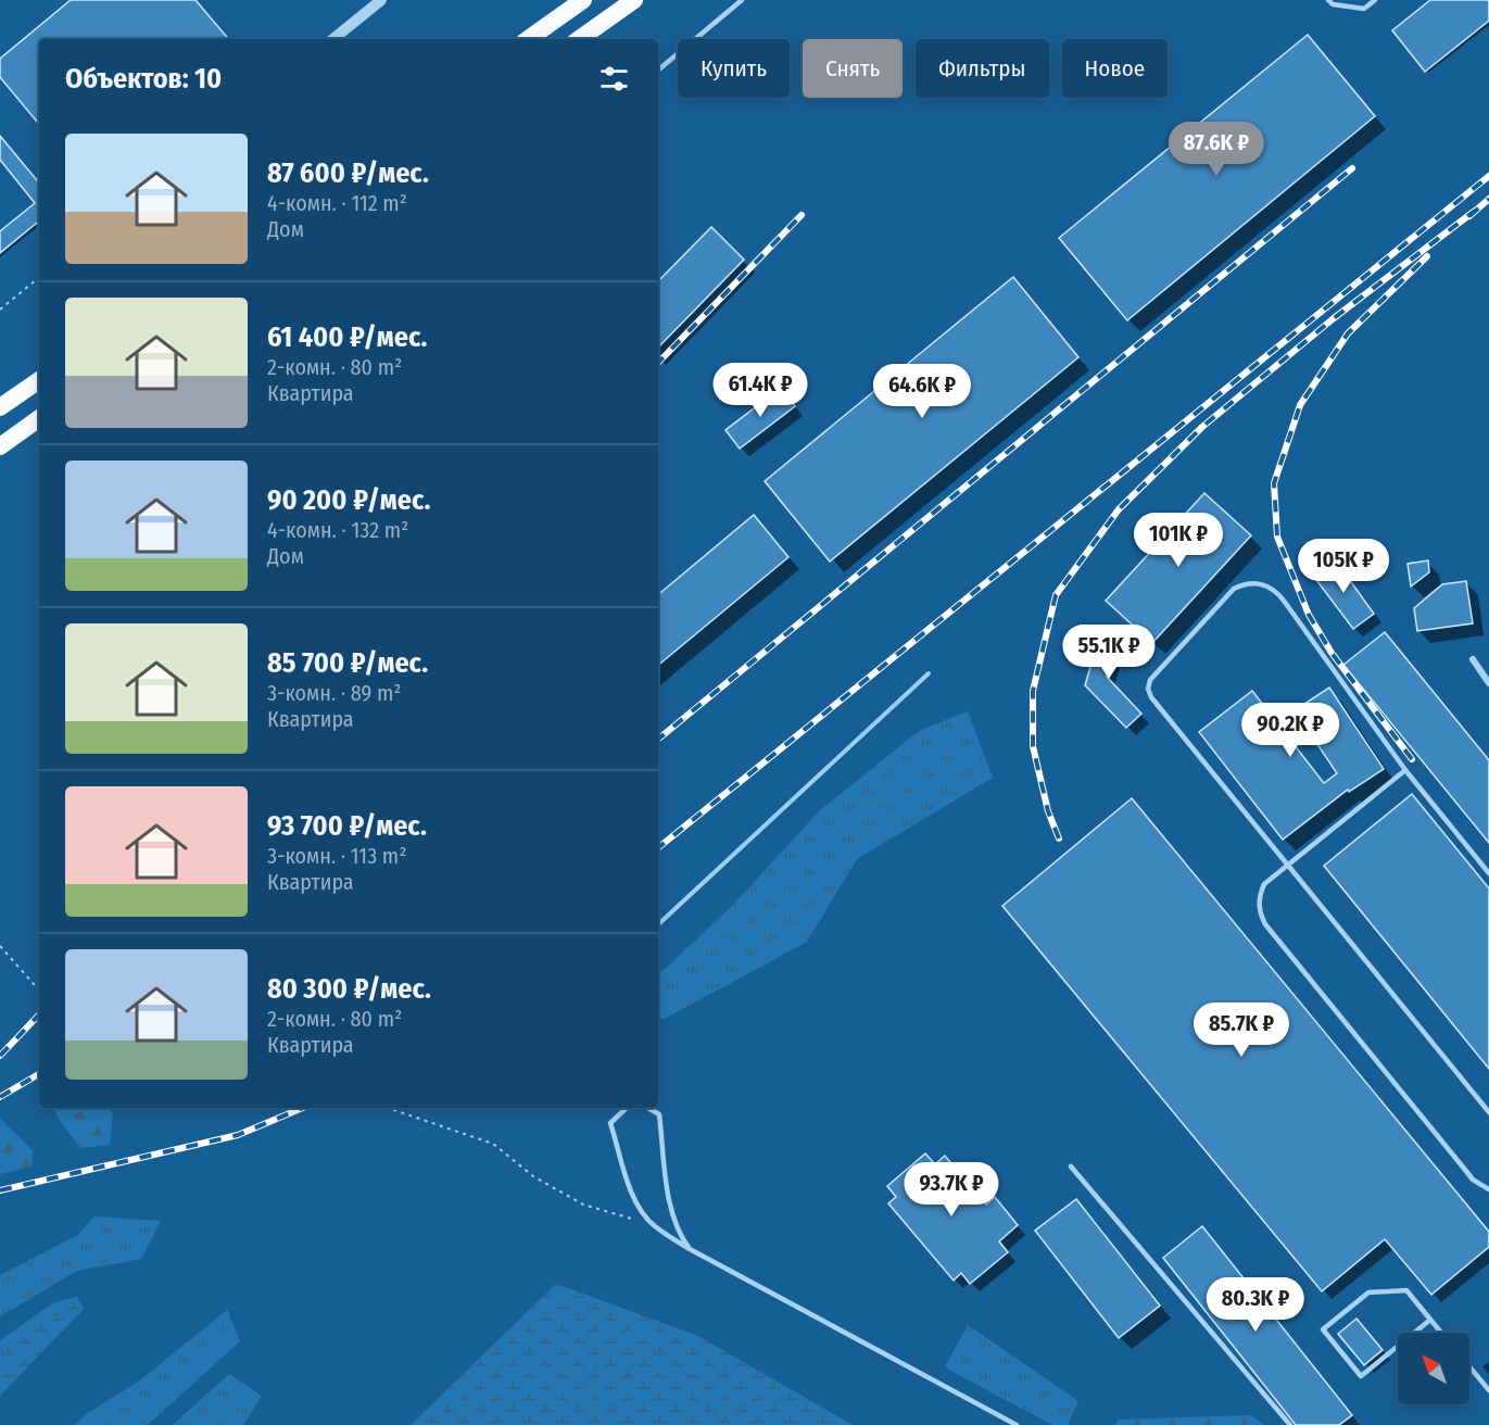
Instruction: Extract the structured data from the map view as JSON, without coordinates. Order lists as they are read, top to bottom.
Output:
{
  "north": "top left",
  "page": {
    "chip": [
      "Купить",
      "Снять",
      "Фильтры",
      "Новое"
    ],
    "heading": "Объектов: 10",
    "list": [
      {
        "name": "87 600 ₽/мес.",
        "note": "4-комн. · 112 m² · Дом"
      },
      {
        "name": "61 400 ₽/мес.",
        "note": "2-комн. · 80 m² · Квартира"
      },
      {
        "name": "90 200 ₽/мес.",
        "note": "4-комн. · 132 m² · Дом"
      },
      {
        "name": "85 700 ₽/мес.",
        "note": "3-комн. · 89 m² · Квартира"
      },
      {
        "name": "93 700 ₽/мес.",
        "note": "3-комн. · 113 m² · Квартира"
      },
      {
        "name": "80 300 ₽/мес.",
        "note": "2-комн. · 80 m² · Квартира"
      }
    ],
    "price": [
      "87.6K ₽",
      "61.4K ₽",
      "64.6K ₽",
      "101K ₽",
      "105K ₽",
      "55.1K ₽",
      "90.2K ₽",
      "85.7K ₽",
      "93.7K ₽",
      "80.3K ₽"
    ]
  }
}
